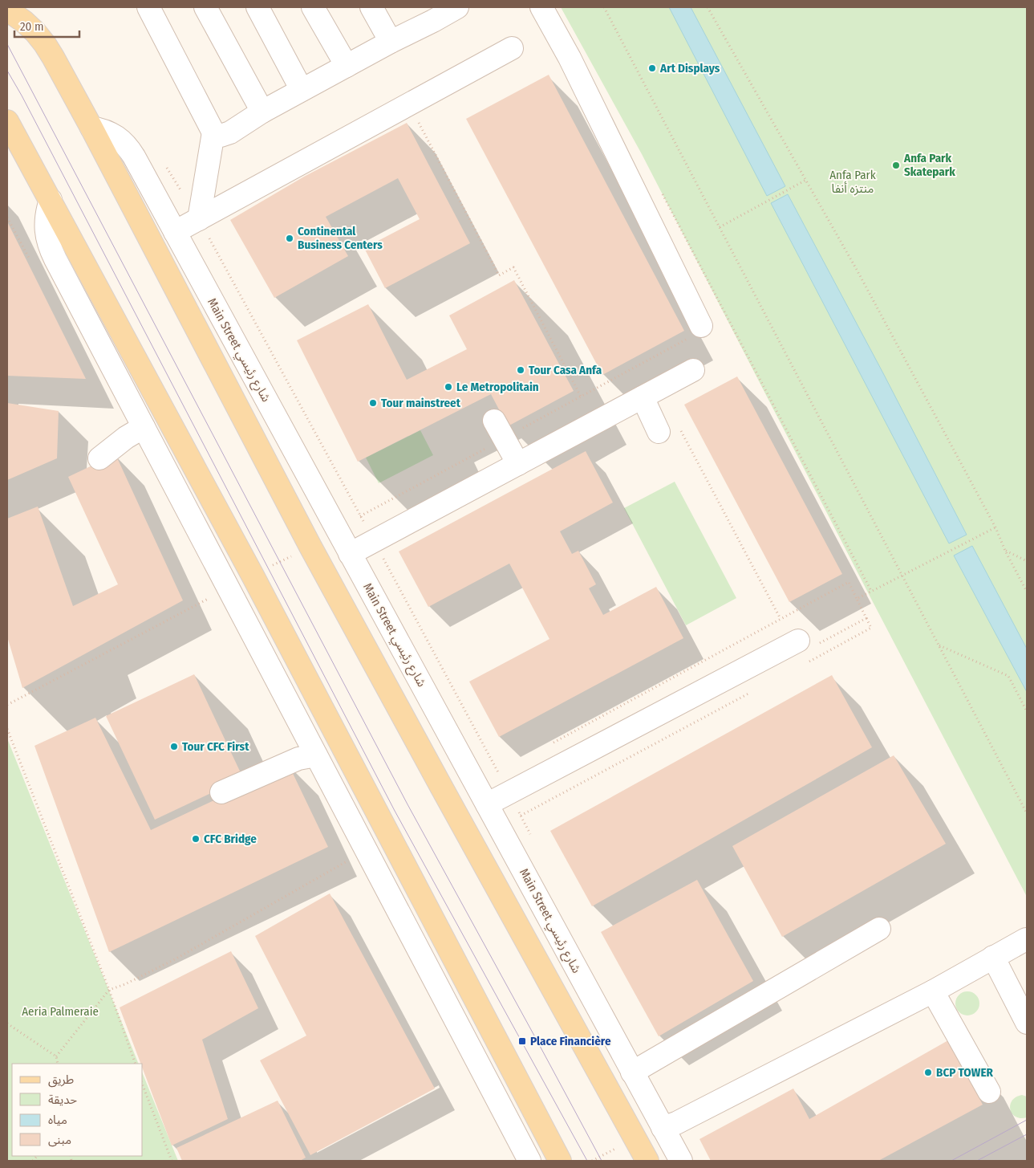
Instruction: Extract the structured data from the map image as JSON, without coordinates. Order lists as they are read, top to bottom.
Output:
{
  "streets": {
    "street": ["Main Street شارع رئيسي"]
  },
  "parks": ["Anfa Park منتزه أنفا", "Aeria Palmeraie"],
  "places": {
    "other": [
      "Art Displays",
      "Anfa Park Skatepark",
      "Continental Business Centers",
      "Tour Casa Anfa",
      "Le Metropolitain",
      "Tour mainstreet",
      "Tour CFC First",
      "CFC Bridge",
      "BCP TOWER"
    ],
    "transit": ["Place Financière"]
  },
  "legend": [
    "طريق",
    "حديقة",
    "مياه",
    "مبنى"
  ],
  "scale_bar": "20 m"
}
